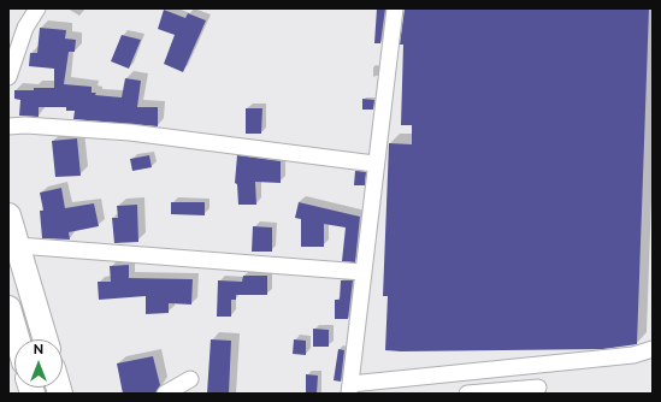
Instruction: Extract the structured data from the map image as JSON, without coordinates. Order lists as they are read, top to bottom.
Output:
{
  "north": "top"
}
